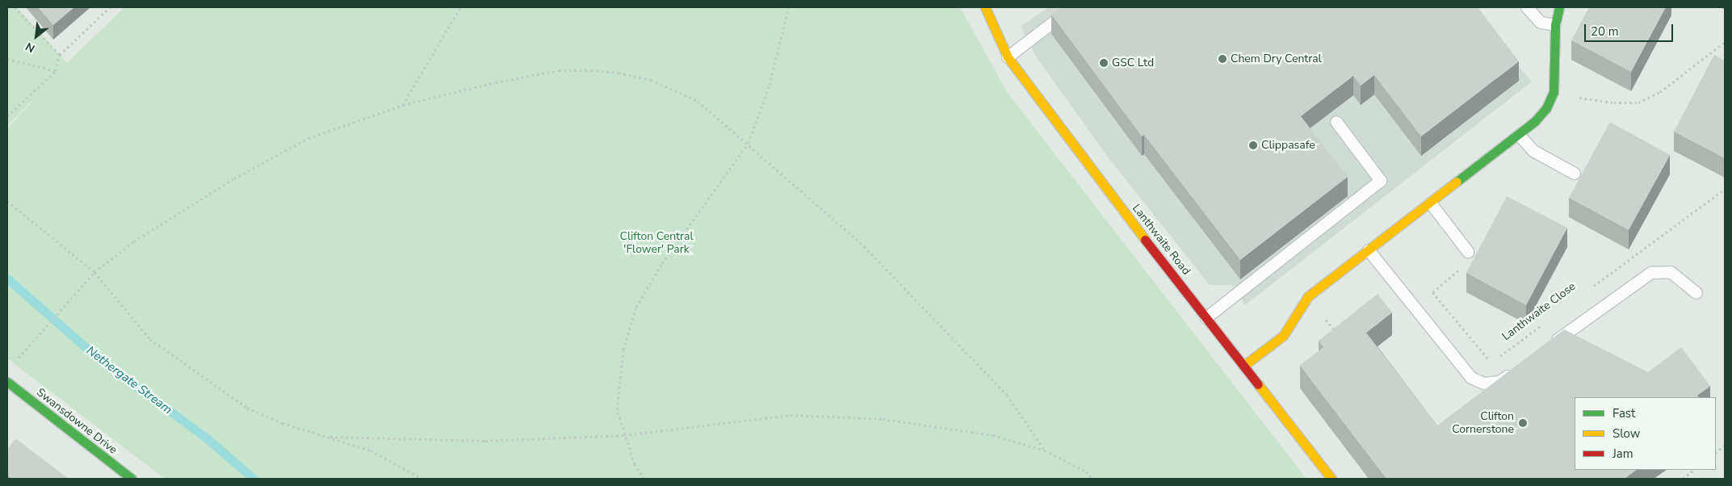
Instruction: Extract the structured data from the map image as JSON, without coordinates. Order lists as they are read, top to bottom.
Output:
{
  "streets": {
    "street": ["Lanthwaite Road", "Swansdowne Drive"],
    "path": ["Lanthwaite Close"]
  },
  "water": ["Nethergate Stream"],
  "parks": ["Clifton Central 'Flower' Park"],
  "places": [
    "Chem Dry Central",
    "GSC Ltd",
    "Clippasafe",
    "Clifton Cornerstone"
  ],
  "legend": ["Fast", "Slow", "Jam"],
  "scale_bar": "20 m",
  "north": "bottom left"
}
